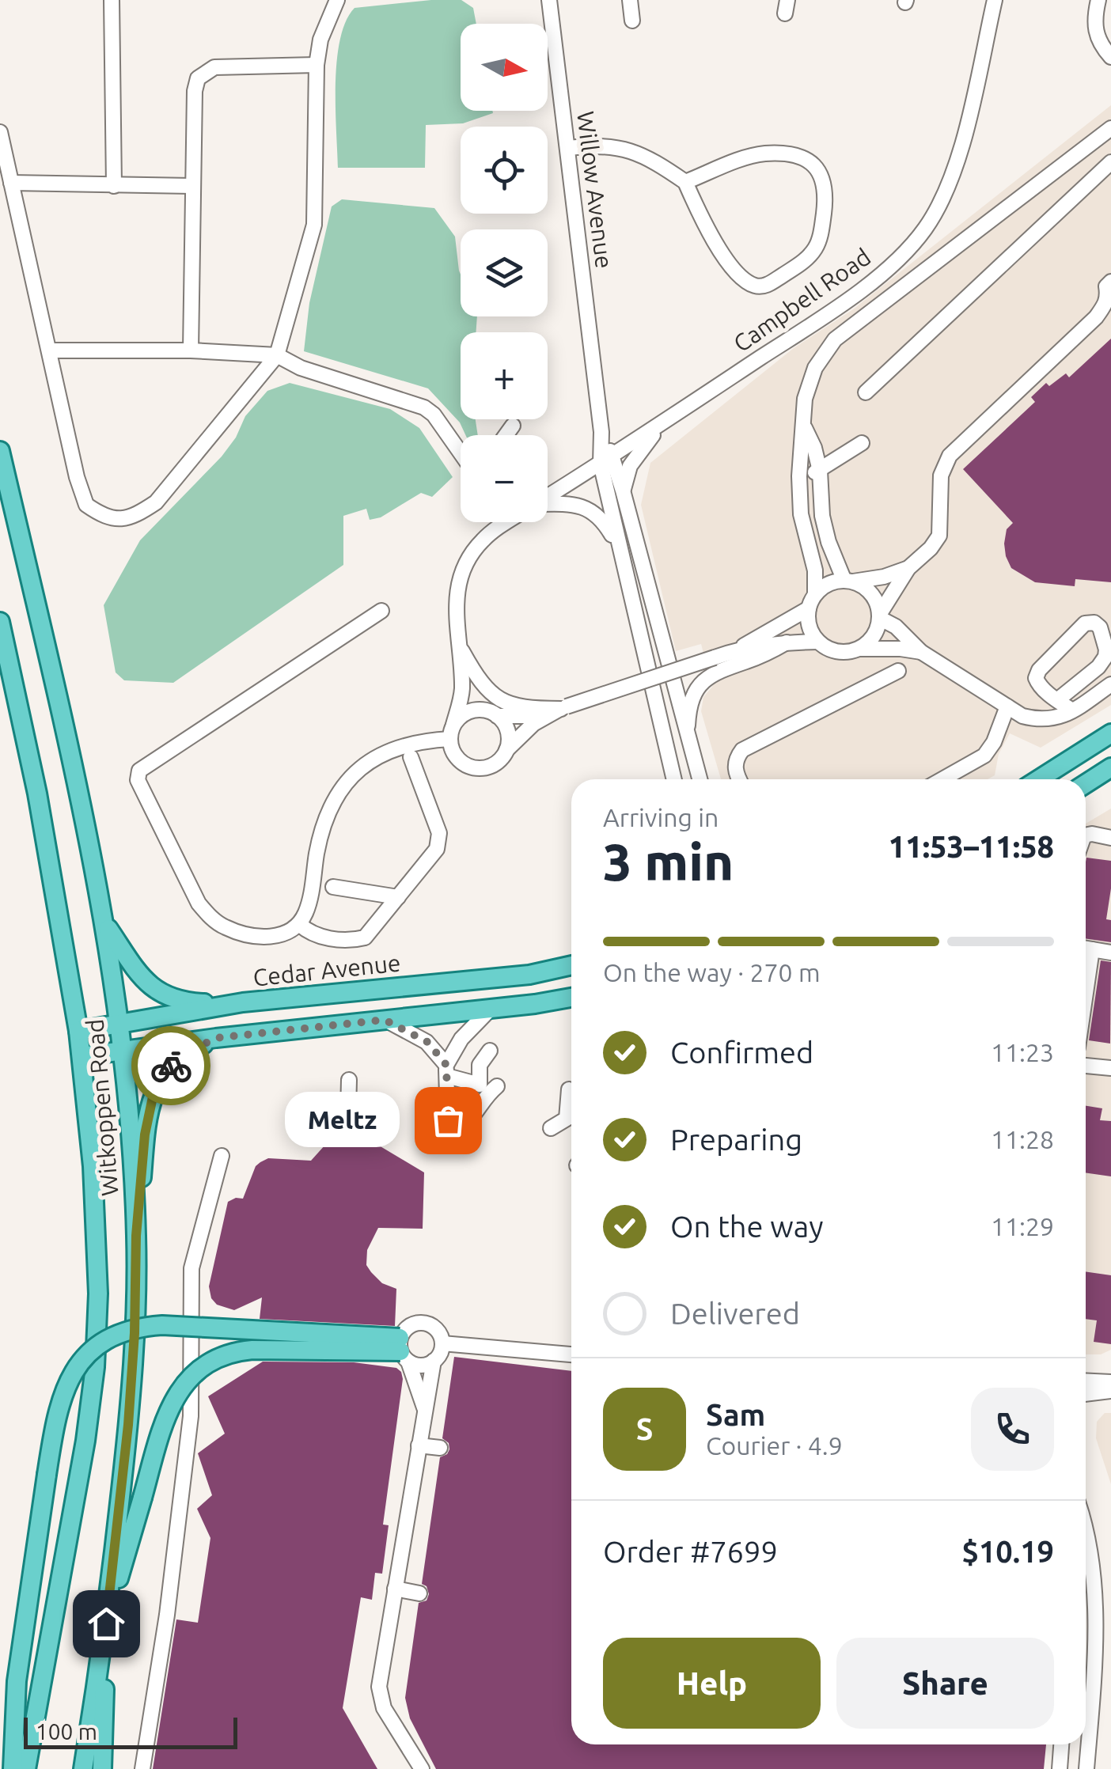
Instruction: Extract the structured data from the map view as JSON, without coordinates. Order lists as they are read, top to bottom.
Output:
{
  "streets": {
    "main road": ["Cedar Avenue", "Witkoppen Road"],
    "street": ["Willow Avenue", "Campbell Road"]
  },
  "crossings": [
    ["Willow Avenue", "Campbell Road"],
    ["Cedar Avenue", "Witkoppen Road"]
  ],
  "places": ["Meltz"],
  "scale_bar": "100 m",
  "north": "right",
  "page": {
    "map_buttons": ["+", "−"],
    "heading": ["3 min", "Arriving in", "11:53–11:58"],
    "panel": [
      "Sam",
      "Courier · 4.9",
      "Order #7699",
      "$10.19"
    ],
    "bar": "On the way · 270 m",
    "list": [
      ["Confirmed", "11:23"],
      ["Preparing", "11:28"],
      ["On the way", "11:29"],
      "Delivered"
    ],
    "bubble": "Meltz",
    "round": "S",
    "buttons": ["Help", "Share"],
    "scale": "100 m"
  }
}
